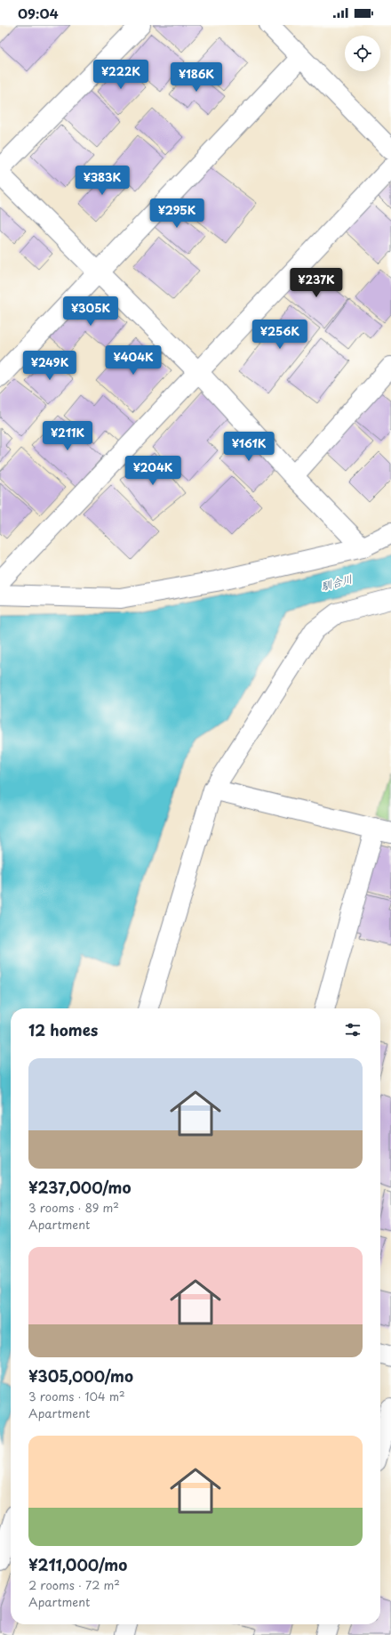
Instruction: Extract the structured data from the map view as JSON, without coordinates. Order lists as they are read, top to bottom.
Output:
{
  "water": ["馴合川"],
  "page": {
    "status": "09:04",
    "price": [
      "¥222K",
      "¥186K",
      "¥383K",
      "¥295K",
      "¥237K",
      "¥305K",
      "¥256K",
      "¥404K",
      "¥249K",
      "¥211K",
      "¥161K",
      "¥204K"
    ],
    "heading": "12 homes",
    "list": [
      {
        "name": "¥237,000/mo",
        "note": "3 rooms · 89 m² · Apartment"
      },
      {
        "name": "¥305,000/mo",
        "note": "3 rooms · 104 m² · Apartment"
      },
      {
        "name": "¥211,000/mo",
        "note": "2 rooms · 72 m² · Apartment"
      }
    ]
  }
}
